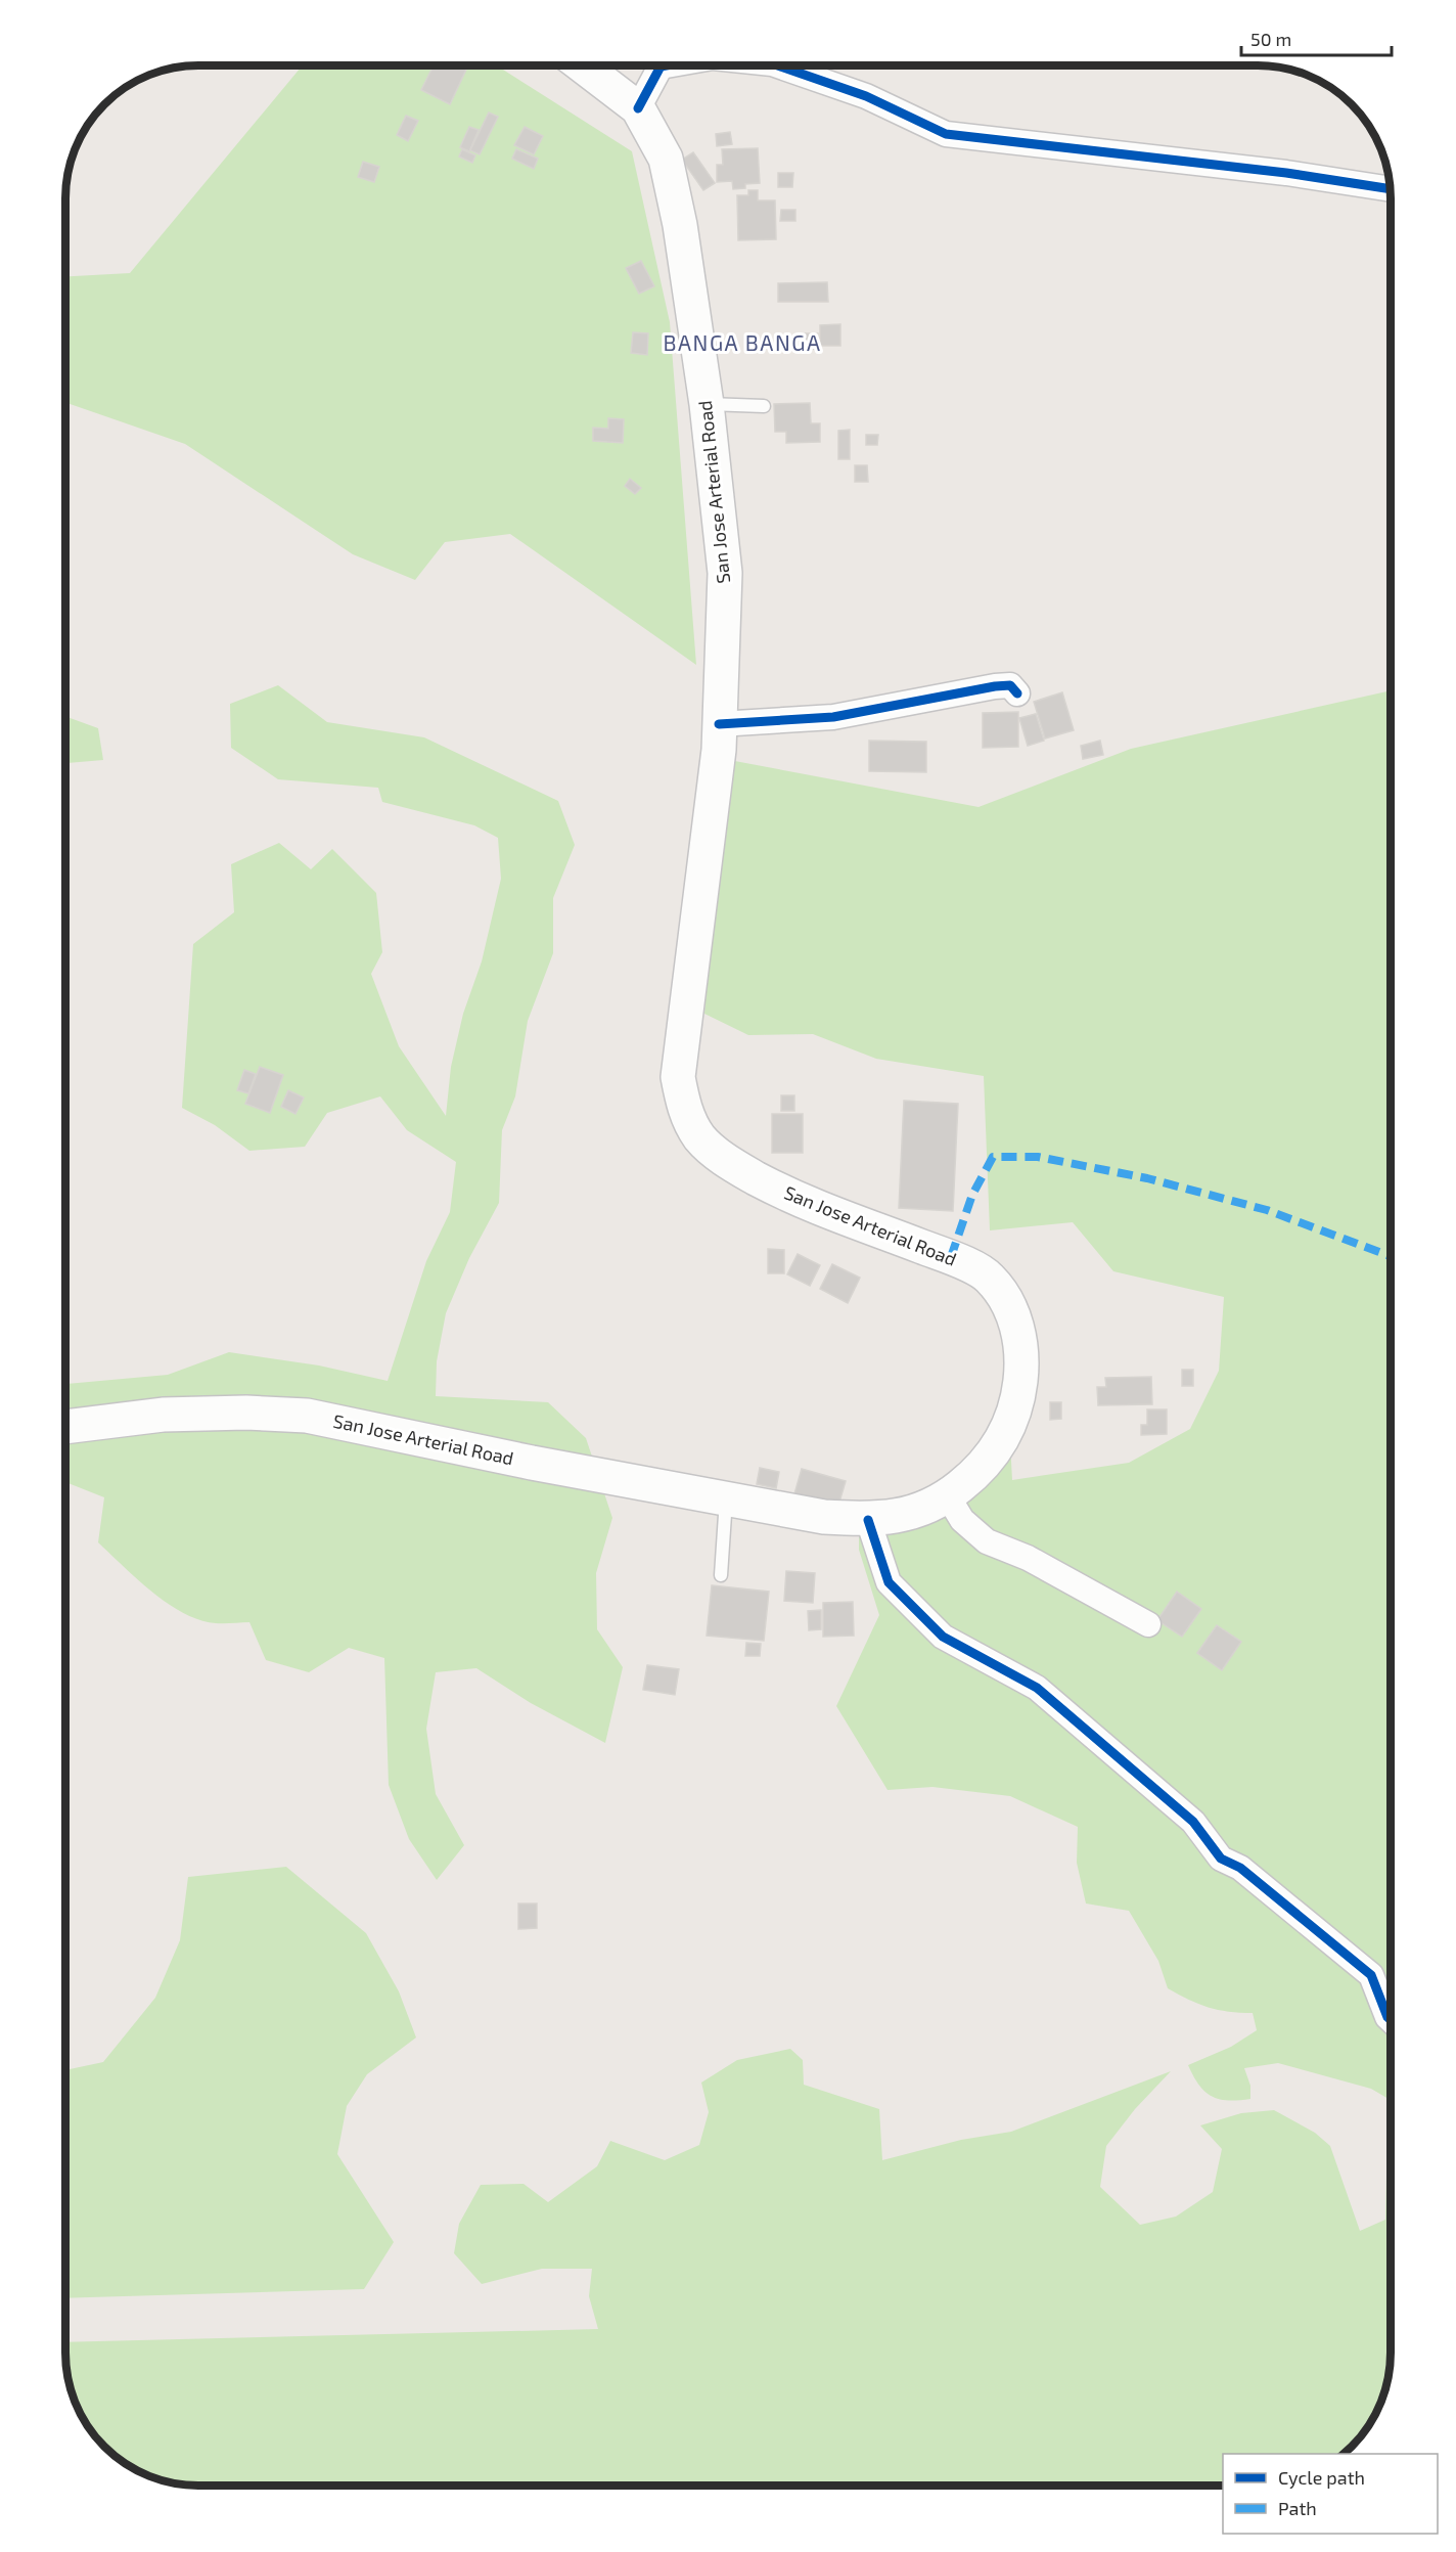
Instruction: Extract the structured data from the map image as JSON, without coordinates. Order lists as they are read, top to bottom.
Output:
{
  "streets": {
    "main road": ["San Jose Arterial Road"]
  },
  "districts": ["BANGA BANGA"],
  "legend": ["Cycle path", "Path"],
  "scale_bar": "50 m"
}
